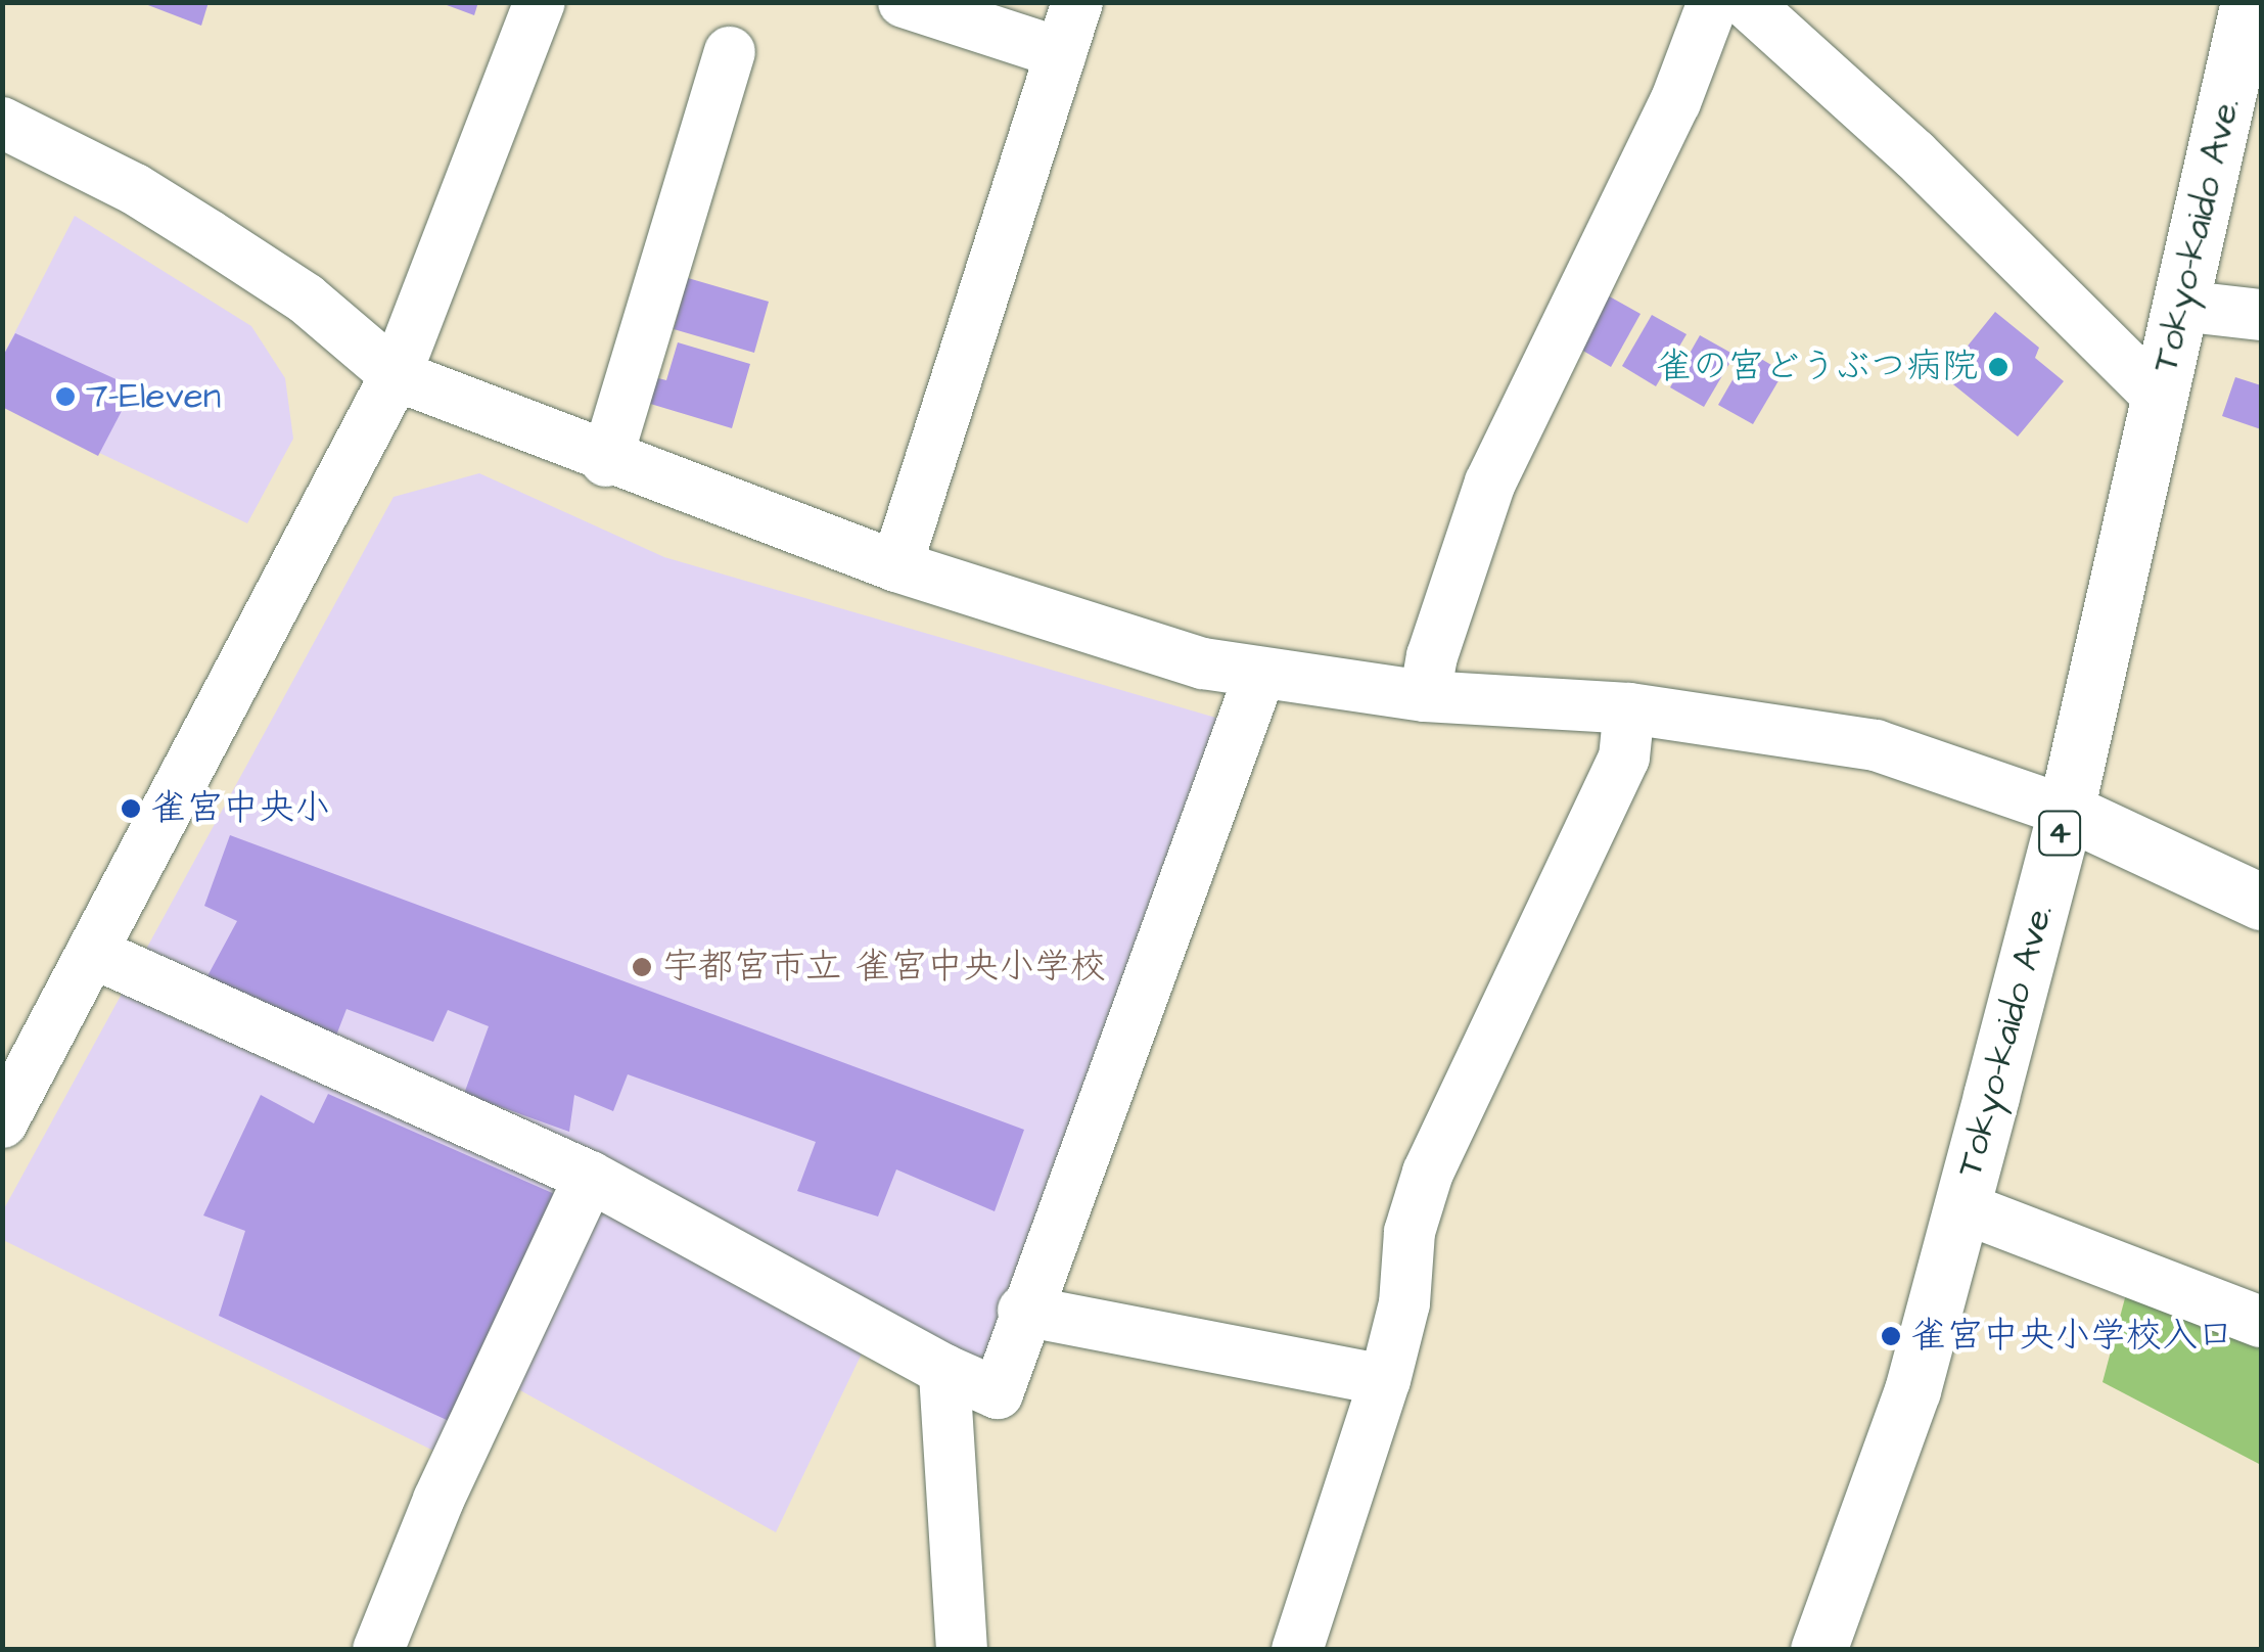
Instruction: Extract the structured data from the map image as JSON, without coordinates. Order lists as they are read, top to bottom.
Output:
{
  "streets": {
    "main road": ["Tokyo-kaido Ave.", "4"]
  },
  "places": [
    "雀の宮どうぶつ病院",
    "7-Eleven",
    "雀宮中央小",
    "宇都宮市立 雀宮中央小学校",
    "雀宮中央小学校入口"
  ]
}
